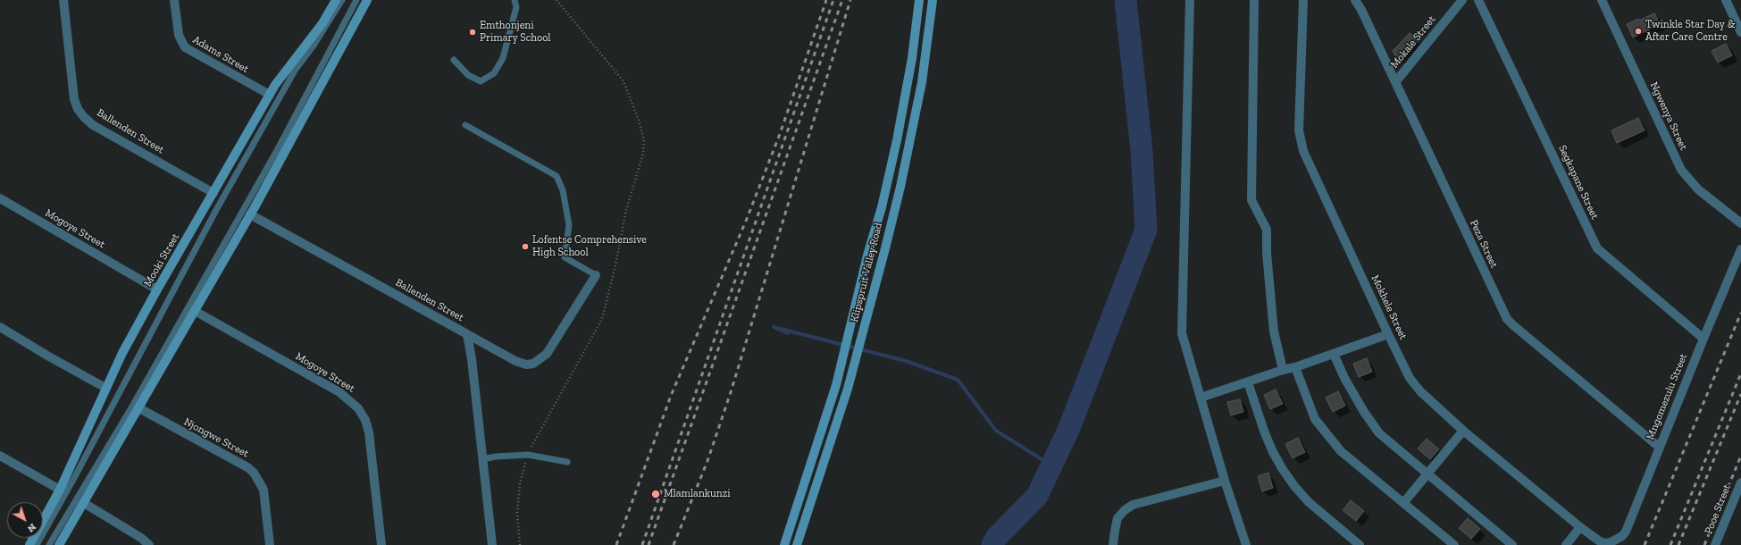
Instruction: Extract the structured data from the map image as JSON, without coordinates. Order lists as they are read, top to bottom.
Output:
{
  "streets": {
    "main road": ["Mooki Street", "Klipspruit Valley Road"],
    "street": [
      "Mokale Street",
      "Adams Street",
      "Ngwenya Street",
      "Ballenden Street",
      "Segkapane Street",
      "Mogoye Street",
      "Peza Street",
      "Mokhele Street",
      "Mngomezulu Street",
      "Njongwe Street",
      "Pooe Street"
    ]
  },
  "crossings": [
    ["Mokale Street", "Peza Street"],
    ["Adams Street", "Mooki Street"],
    ["Ballenden Street", "Mooki Street"],
    ["Segkapane Street", "Mngomezulu Street"],
    ["Mogoye Street", "Mooki Street"],
    ["Peza Street", "Mngomezulu Street"],
    ["Mokhele Street", "Mngomezulu Street"]
  ],
  "places": [
    "Twinkle Star Day & After Care Centre",
    "Emthonjeni Primary School",
    "Lofentse Comprehensive High School",
    "Mlamlankunzi"
  ],
  "north": "bottom right"
}
